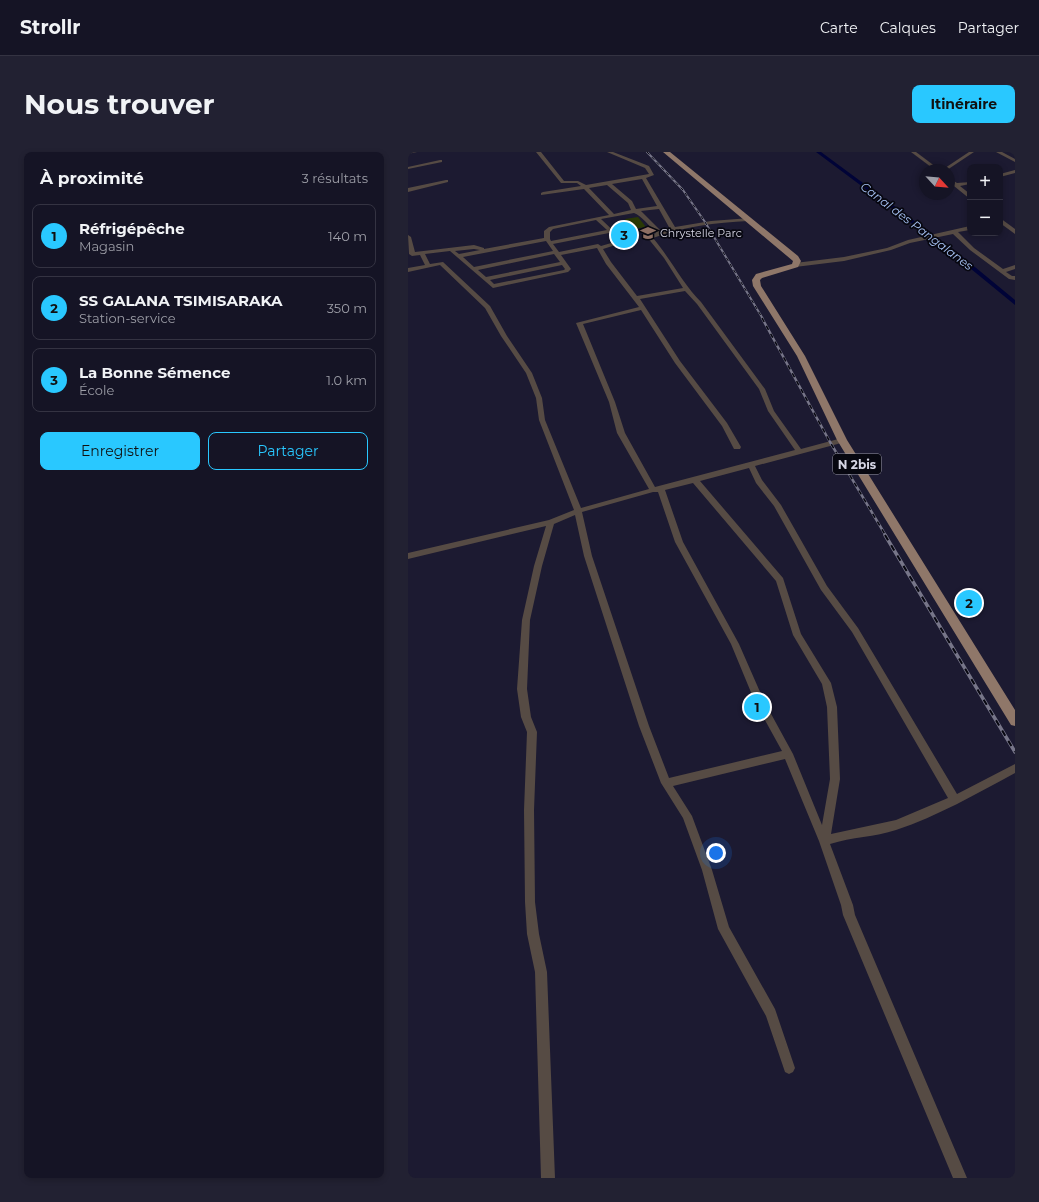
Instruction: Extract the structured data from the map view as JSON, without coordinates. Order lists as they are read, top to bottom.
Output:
{
  "streets": {
    "main road": ["N 2bis"]
  },
  "water": ["Canal des Pangalanes"],
  "places": {
    "school or university": ["Chrystelle Parc"]
  },
  "north": "bottom right",
  "page": {
    "header": "Strollr",
    "nav": ["Carte", "Calques", "Partager"],
    "buttons": [
      "Itinéraire",
      ["Enregistrer", "Partager"]
    ],
    "title": "Nous trouver",
    "heading": ["À proximité", "3 résultats"],
    "map_buttons": ["+", "−"],
    "list": [
      {
        "mark": "1",
        "name": "Réfrigépêche",
        "note": "Magasin",
        "value": "140 m"
      },
      {
        "mark": "2",
        "name": "SS GALANA TSIMISARAKA",
        "note": "Station-service",
        "value": "350 m"
      },
      {
        "mark": "3",
        "name": "La Bonne Sémence",
        "note": "École",
        "value": "1.0 km"
      }
    ],
    "pins": ["3", "2", "1"]
  }
}
